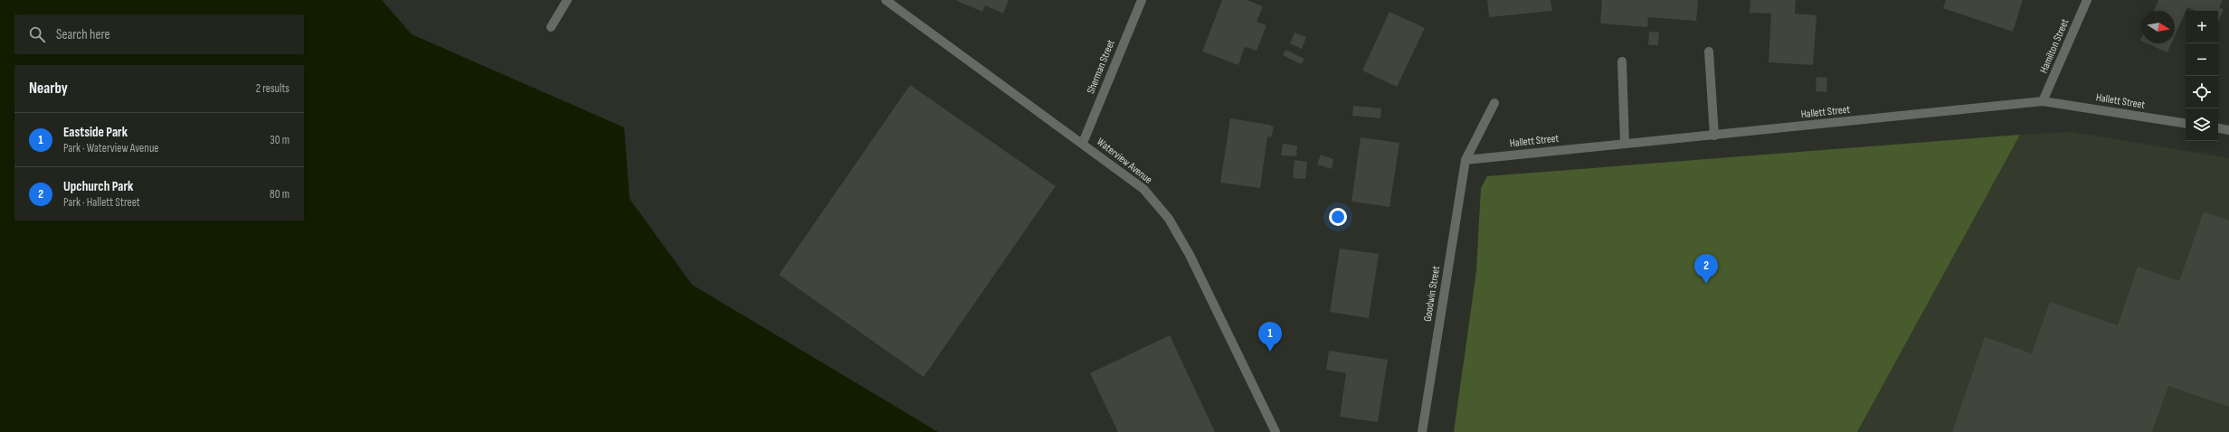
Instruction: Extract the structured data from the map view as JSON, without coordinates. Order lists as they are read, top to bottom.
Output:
{
  "streets": {
    "street": [
      "Hamilton Street",
      "Sherman Street",
      "Hallett Street",
      "Waterview Avenue",
      "Goodwin Street"
    ]
  },
  "crossings": [
    ["Hamilton Street", "Hallett Street"],
    ["Sherman Street", "Waterview Avenue"],
    ["Hallett Street", "Goodwin Street"]
  ],
  "north": "right",
  "page": {
    "map_buttons": ["+", "−"],
    "search": "Search here",
    "heading": ["Nearby", "2 results"],
    "list": [
      {
        "mark": "1",
        "name": "Eastside Park",
        "note": "Park · Waterview Avenue",
        "value": "30 m"
      },
      {
        "mark": "2",
        "name": "Upchurch Park",
        "note": "Park · Hallett Street",
        "value": "80 m"
      }
    ],
    "pins": ["2", "1"]
  }
}
